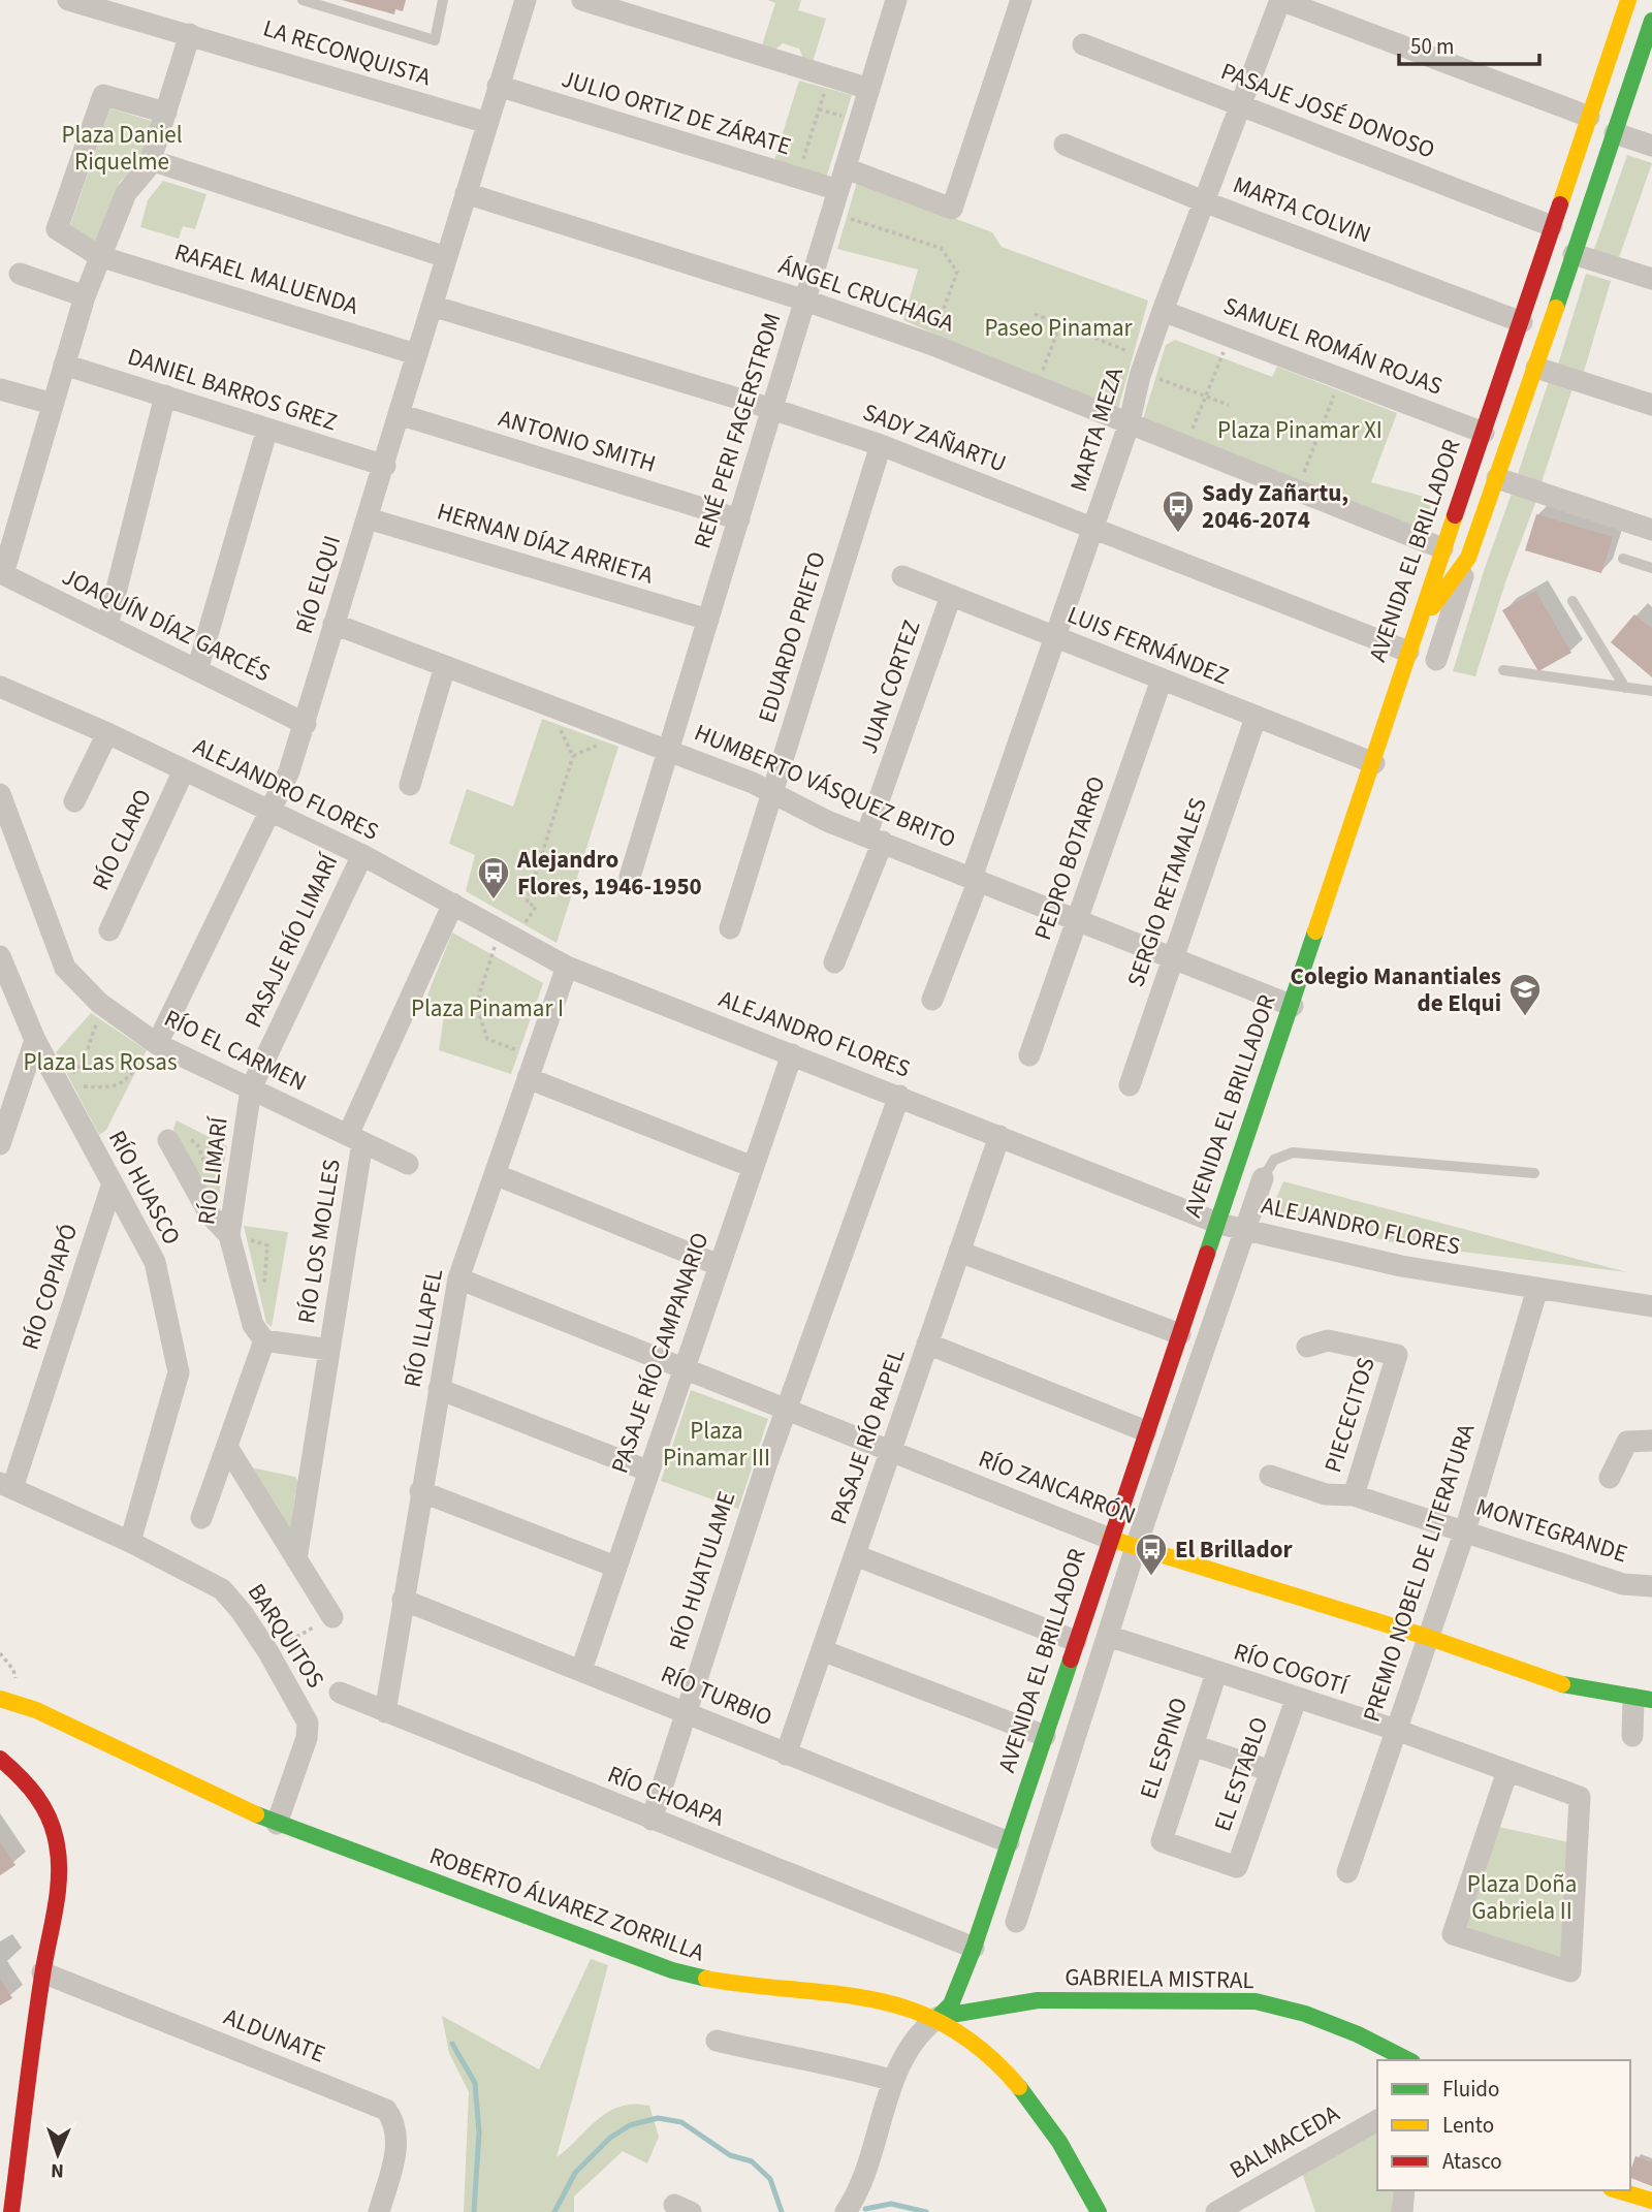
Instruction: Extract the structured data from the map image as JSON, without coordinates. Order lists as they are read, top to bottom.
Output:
{
  "streets": {
    "street": [
      "LA RECONQUISTA",
      "PASAJE JOSÉ DONOSO",
      "JULIO ORTIZ DE ZÁRATE",
      "MARTA COLVIN",
      "RAFAEL MALUENDA",
      "ÁNGEL CRUCHAGA",
      "SAMUEL ROMÁN ROJAS",
      "DANIEL BARROS GREZ",
      "MARTA MEZA",
      "RENÉ PERI FAGERSTROM",
      "SADY ZAÑARTU",
      "ANTONIO SMITH",
      "HERNAN DÍAZ ARRIETA",
      "AVENIDA EL BRILLADOR",
      "RÍO ELQUI",
      "JOAQUÍN DÍAZ GARCÉS",
      "EDUARDO PRIETO",
      "LUIS FERNÁNDEZ",
      "JUAN CORTEZ",
      "HUMBERTO VÁSQUEZ BRITO",
      "ALEJANDRO FLORES",
      "RÍO CLARO",
      "PEDRO BOTARRO",
      "SERGIO RETAMALES",
      "PASAJE RÍO LIMARÍ",
      "RÍO EL CARMEN",
      "RÍO LIMARÍ",
      "RÍO HUASCO",
      "RÍO LOS MOLLES",
      "RÍO COPIAPÓ",
      "RÍO ILLAPEL",
      "PASAJE RÍO CAMPANARIO",
      "PIECECITOS",
      "PASAJE RÍO RAPEL",
      "RÍO ZANCARRÓN",
      "MONTEGRANDE",
      "RÍO HUATULAME",
      "PREMIO NOBEL DE LITERATURA",
      "BARQUITOS",
      "RÍO COGOTÍ",
      "RÍO TURBIO",
      "EL ESPINO",
      "EL ESTABLO",
      "RÍO CHOAPA",
      "ROBERTO ÁLVAREZ ZORRILLA",
      "GABRIELA MISTRAL",
      "ALDUNATE",
      "BALMACEDA"
    ]
  },
  "crossings": [
    ["LA RECONQUISTA", "RÍO ELQUI"],
    ["PASAJE JOSÉ DONOSO", "MARTA MEZA"],
    ["PASAJE JOSÉ DONOSO", "AVENIDA EL BRILLADOR"],
    ["JULIO ORTIZ DE ZÁRATE", "RENÉ PERI FAGERSTROM"],
    ["MARTA COLVIN", "MARTA MEZA"],
    ["MARTA COLVIN", "AVENIDA EL BRILLADOR"],
    ["RAFAEL MALUENDA", "RÍO ELQUI"],
    ["ÁNGEL CRUCHAGA", "MARTA MEZA"],
    ["ÁNGEL CRUCHAGA", "RENÉ PERI FAGERSTROM"],
    ["ÁNGEL CRUCHAGA", "AVENIDA EL BRILLADOR"],
    ["ÁNGEL CRUCHAGA", "RÍO ELQUI"],
    ["SAMUEL ROMÁN ROJAS", "MARTA MEZA"],
    ["SAMUEL ROMÁN ROJAS", "AVENIDA EL BRILLADOR"],
    ["DANIEL BARROS GREZ", "RÍO ELQUI"],
    ["MARTA MEZA", "SADY ZAÑARTU"],
    ["MARTA MEZA", "LUIS FERNÁNDEZ"],
    ["MARTA MEZA", "HUMBERTO VÁSQUEZ BRITO"],
    ["RENÉ PERI FAGERSTROM", "SADY ZAÑARTU"],
    ["RENÉ PERI FAGERSTROM", "ANTONIO SMITH"],
    ["RENÉ PERI FAGERSTROM", "HERNAN DÍAZ ARRIETA"],
    ["RENÉ PERI FAGERSTROM", "HUMBERTO VÁSQUEZ BRITO"],
    ["SADY ZAÑARTU", "AVENIDA EL BRILLADOR"],
    ["SADY ZAÑARTU", "RÍO ELQUI"],
    ["SADY ZAÑARTU", "EDUARDO PRIETO"],
    ["ANTONIO SMITH", "RÍO ELQUI"],
    ["HERNAN DÍAZ ARRIETA", "RÍO ELQUI"],
    ["AVENIDA EL BRILLADOR", "LUIS FERNÁNDEZ"],
    ["AVENIDA EL BRILLADOR", "HUMBERTO VÁSQUEZ BRITO"],
    ["AVENIDA EL BRILLADOR", "ALEJANDRO FLORES"],
    ["AVENIDA EL BRILLADOR", "RÍO ZANCARRÓN"],
    ["AVENIDA EL BRILLADOR", "RÍO TURBIO"],
    ["AVENIDA EL BRILLADOR", "RÍO CHOAPA"],
    ["AVENIDA EL BRILLADOR", "ROBERTO ÁLVAREZ ZORRILLA"],
    ["AVENIDA EL BRILLADOR", "GABRIELA MISTRAL"],
    ["RÍO ELQUI", "JOAQUÍN DÍAZ GARCÉS"],
    ["RÍO ELQUI", "HUMBERTO VÁSQUEZ BRITO"],
    ["RÍO ELQUI", "ALEJANDRO FLORES"],
    ["RÍO ELQUI", "RÍO EL CARMEN"],
    ["EDUARDO PRIETO", "HUMBERTO VÁSQUEZ BRITO"],
    ["LUIS FERNÁNDEZ", "JUAN CORTEZ"],
    ["LUIS FERNÁNDEZ", "PEDRO BOTARRO"],
    ["LUIS FERNÁNDEZ", "SERGIO RETAMALES"],
    ["JUAN CORTEZ", "HUMBERTO VÁSQUEZ BRITO"],
    ["HUMBERTO VÁSQUEZ BRITO", "PEDRO BOTARRO"],
    ["HUMBERTO VÁSQUEZ BRITO", "SERGIO RETAMALES"],
    ["ALEJANDRO FLORES", "RÍO CLARO"],
    ["ALEJANDRO FLORES", "PASAJE RÍO LIMARÍ"],
    ["ALEJANDRO FLORES", "RÍO LOS MOLLES"],
    ["ALEJANDRO FLORES", "RÍO ILLAPEL"],
    ["ALEJANDRO FLORES", "PASAJE RÍO CAMPANARIO"],
    ["ALEJANDRO FLORES", "PASAJE RÍO RAPEL"],
    ["ALEJANDRO FLORES", "RÍO HUATULAME"],
    ["ALEJANDRO FLORES", "PREMIO NOBEL DE LITERATURA"],
    ["PASAJE RÍO LIMARÍ", "RÍO EL CARMEN"],
    ["PASAJE RÍO LIMARÍ", "RÍO LIMARÍ"],
    ["RÍO EL CARMEN", "RÍO LIMARÍ"],
    ["RÍO EL CARMEN", "RÍO LOS MOLLES"],
    ["RÍO HUASCO", "RÍO COPIAPÓ"],
    ["RÍO HUASCO", "BARQUITOS"],
    ["RÍO COPIAPÓ", "BARQUITOS"],
    ["RÍO ILLAPEL", "RÍO ZANCARRÓN"],
    ["RÍO ILLAPEL", "RÍO TURBIO"],
    ["RÍO ILLAPEL", "RÍO CHOAPA"],
    ["PASAJE RÍO CAMPANARIO", "RÍO ZANCARRÓN"],
    ["PASAJE RÍO CAMPANARIO", "RÍO TURBIO"],
    ["PIECECITOS", "MONTEGRANDE"],
    ["PASAJE RÍO RAPEL", "RÍO ZANCARRÓN"],
    ["PASAJE RÍO RAPEL", "RÍO TURBIO"],
    ["RÍO ZANCARRÓN", "RÍO HUATULAME"],
    ["RÍO ZANCARRÓN", "PREMIO NOBEL DE LITERATURA"],
    ["MONTEGRANDE", "PREMIO NOBEL DE LITERATURA"],
    ["RÍO HUATULAME", "RÍO TURBIO"],
    ["RÍO HUATULAME", "RÍO CHOAPA"],
    ["PREMIO NOBEL DE LITERATURA", "RÍO COGOTÍ"],
    ["BARQUITOS", "ROBERTO ÁLVAREZ ZORRILLA"],
    ["RÍO COGOTÍ", "EL ESPINO"],
    ["RÍO COGOTÍ", "EL ESTABLO"],
    ["EL ESPINO", "EL ESTABLO"],
    ["ROBERTO ÁLVAREZ ZORRILLA", "GABRIELA MISTRAL"]
  ],
  "parks": [
    "Plaza Daniel Riquelme",
    "Paseo Pinamar",
    "Plaza Pinamar XI",
    "Plaza Pinamar I",
    "Plaza Las Rosas",
    "Plaza Pinamar III",
    "Plaza Doña Gabriela II"
  ],
  "places": {
    "bus stop": ["Sady Zañartu, 2046-2074", "Alejandro Flores, 1946-1950", "El Brillador"],
    "school or university": ["Colegio Manantiales de Elqui"]
  },
  "legend": ["Fluido", "Lento", "Atasco"],
  "scale_bar": "50 m",
  "north": "bottom"
}
